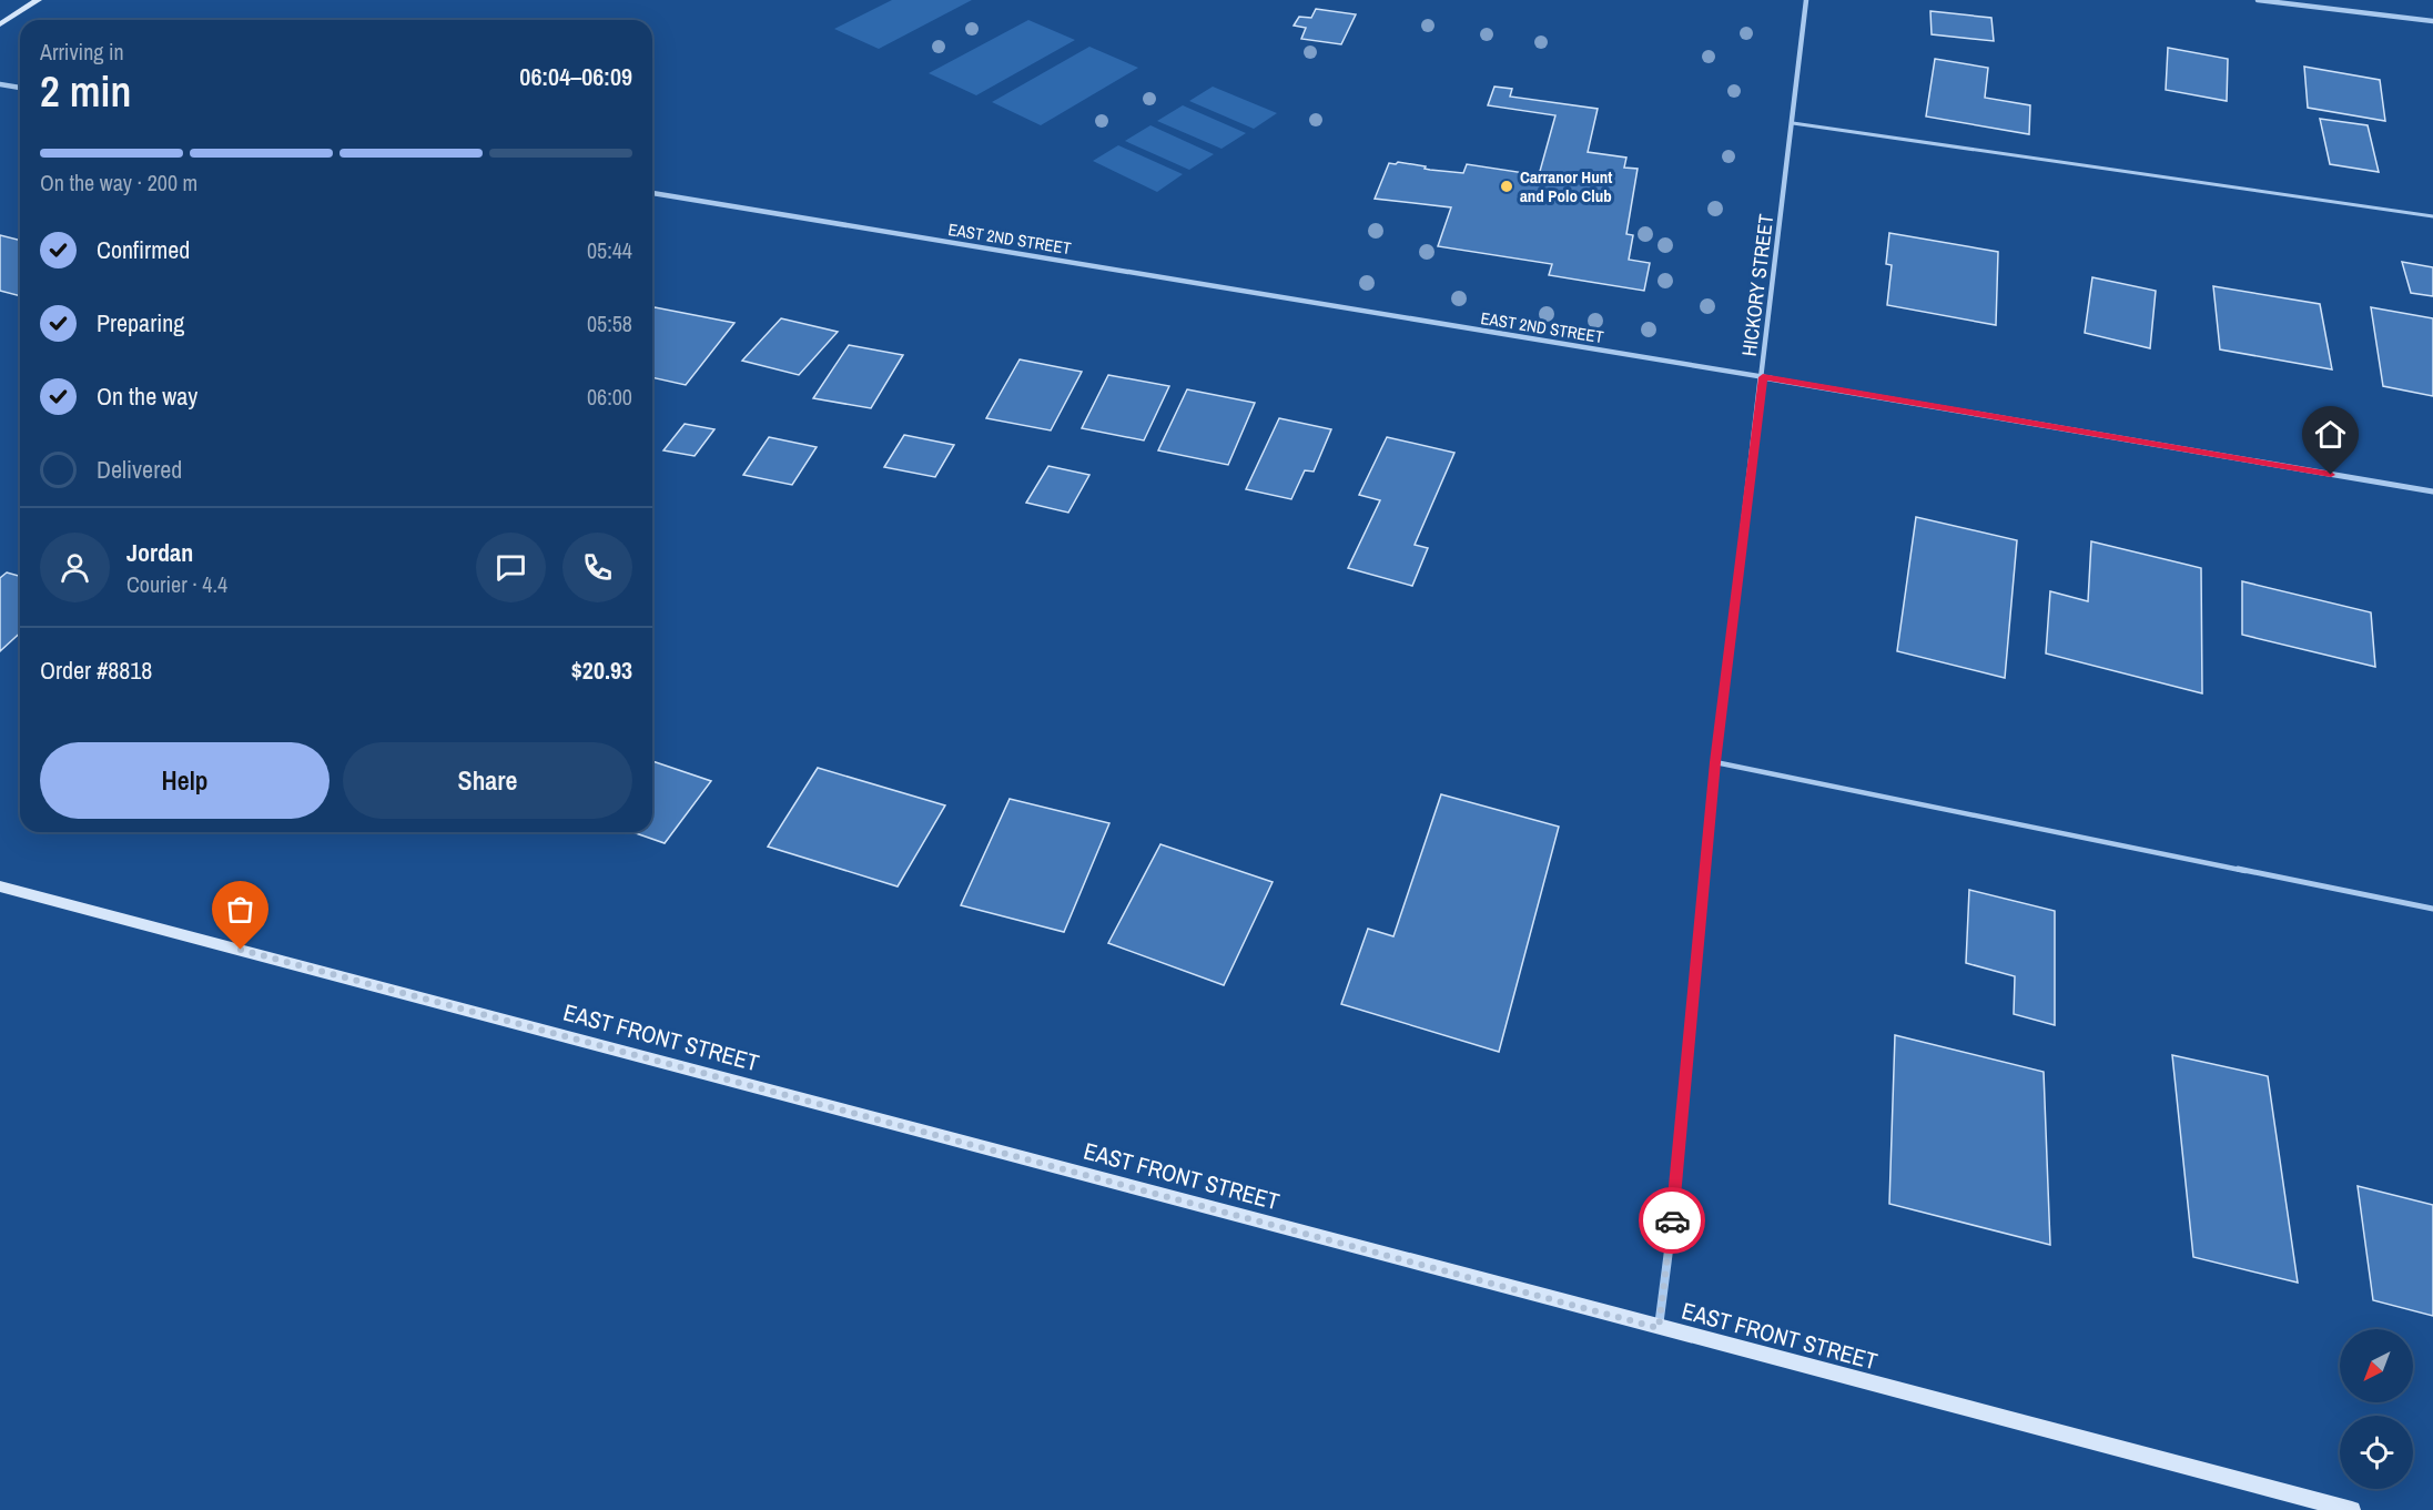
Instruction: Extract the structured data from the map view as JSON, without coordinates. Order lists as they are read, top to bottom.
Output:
{
  "streets": {
    "main road": ["EAST FRONT STREET"],
    "street": ["EAST 2ND STREET", "HICKORY STREET"]
  },
  "crossings": [
    ["EAST 2ND STREET", "HICKORY STREET"],
    ["HICKORY STREET", "EAST FRONT STREET"]
  ],
  "places": ["Carranor Hunt and Polo Club"],
  "north": "bottom left",
  "page": {
    "heading": ["2 min", "Arriving in", "06:04–06:09"],
    "panel": [
      "Jordan",
      "Courier · 4.4",
      "Order #8818",
      "$20.93"
    ],
    "bar": "On the way · 200 m",
    "list": [
      ["Confirmed", "05:44"],
      ["Preparing", "05:58"],
      ["On the way", "06:00"],
      "Delivered"
    ],
    "buttons": ["Help", "Share"]
  }
}
